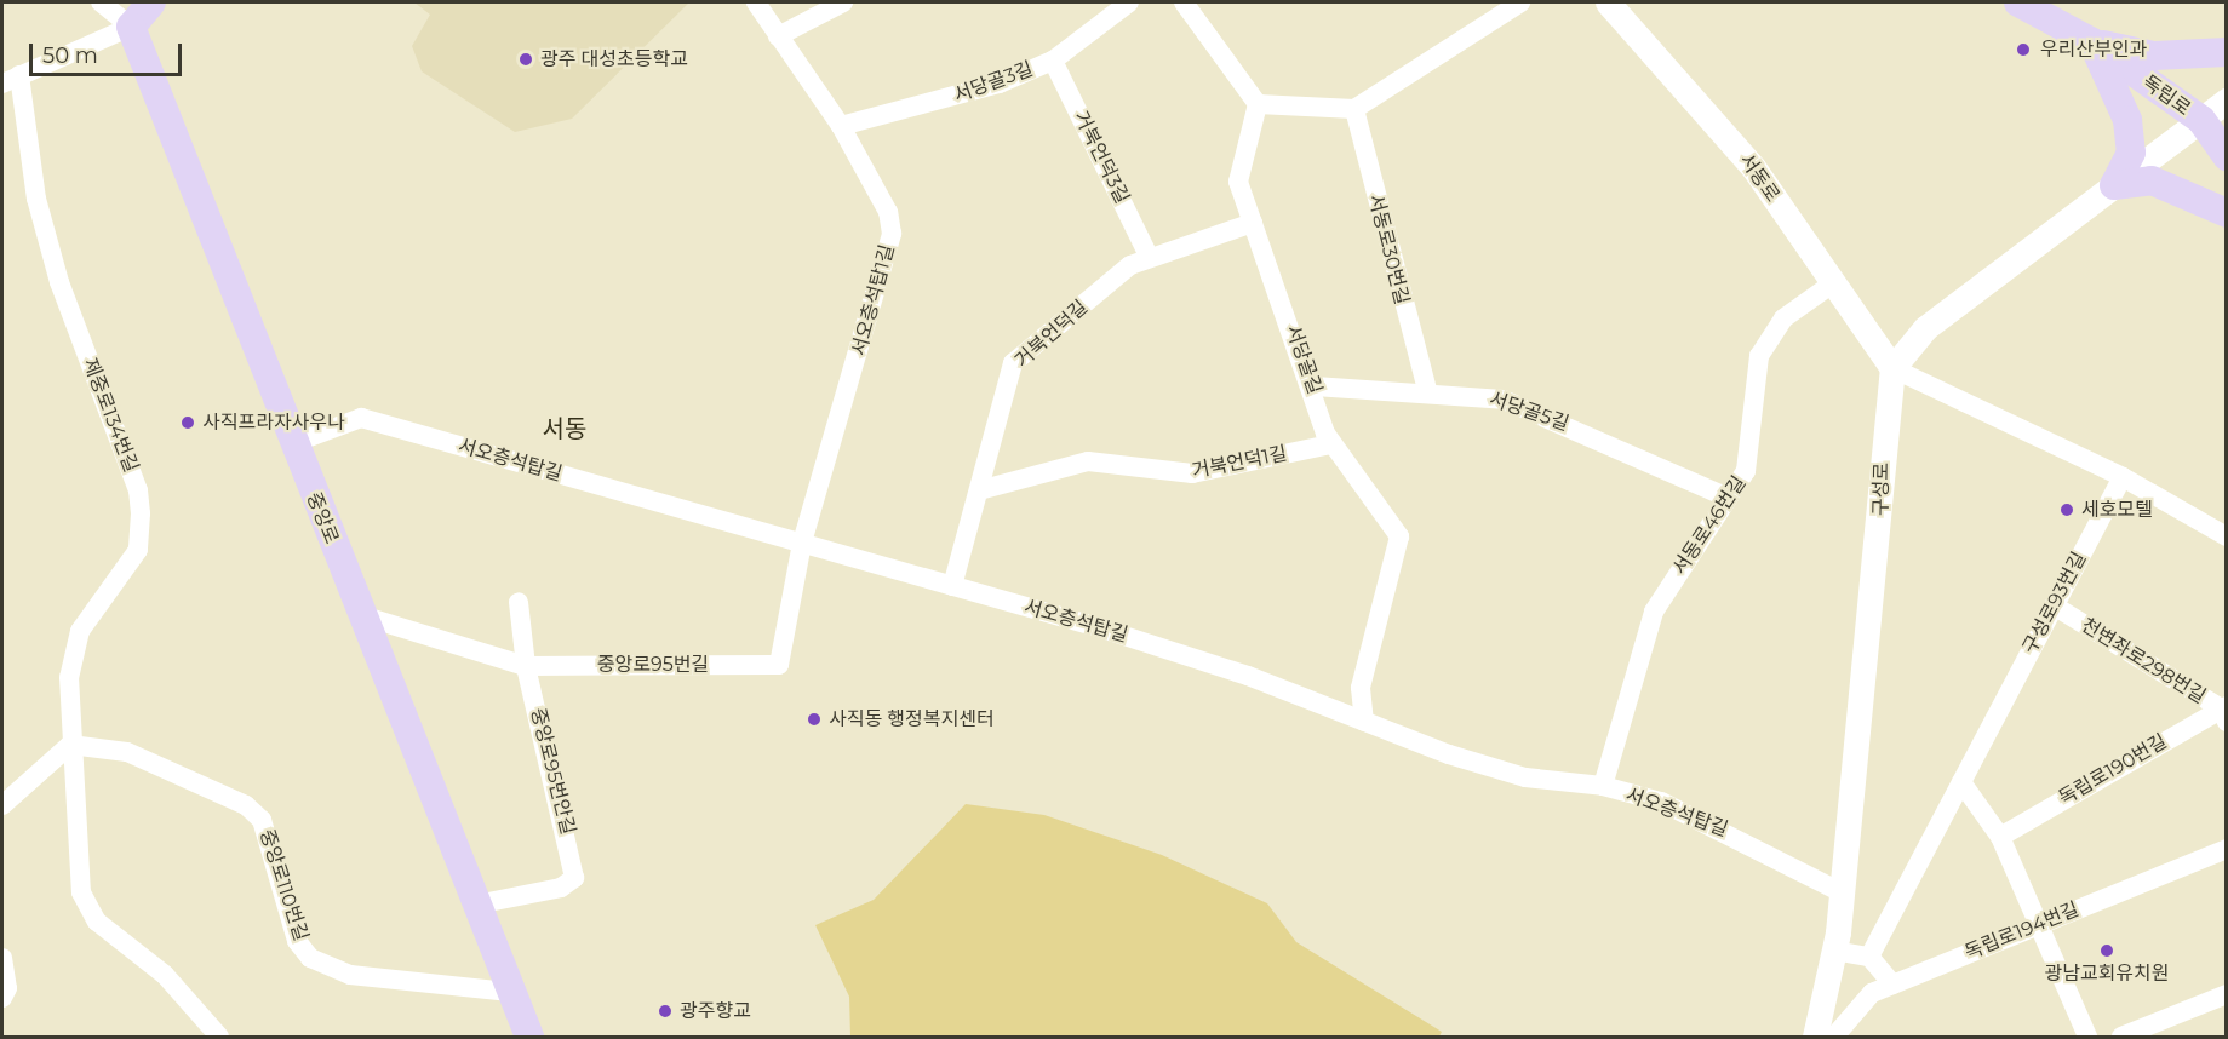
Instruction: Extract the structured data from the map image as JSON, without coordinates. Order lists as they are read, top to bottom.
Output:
{
  "streets": {
    "main road": ["독립로", "중앙로"],
    "street": [
      "서당골3길",
      "거북언덕3길",
      "서동로",
      "서동로30번길",
      "서오층석탑1길",
      "거북언덕길",
      "서당골길",
      "서당골5길",
      "제중로134번길",
      "서오층석탑길",
      "거북언덕1길",
      "구성로",
      "서동로46번길",
      "구성로93번길",
      "천변좌로298번길",
      "중앙로95번길",
      "독립로190번길",
      "중앙로95번안길",
      "중앙로110번길",
      "독립로194번길"
    ]
  },
  "crossings": [
    ["서당골3길", "거북언덕3길"],
    ["서당골3길", "서오층석탑1길"],
    ["독립로", "구성로"],
    ["거북언덕3길", "거북언덕길"],
    ["서동로", "구성로"],
    ["서동로", "서동로46번길"],
    ["서동로30번길", "서당골5길"],
    ["서오층석탑1길", "서오층석탑길"],
    ["서오층석탑1길", "중앙로95번길"],
    ["거북언덕길", "서당골길"],
    ["거북언덕길", "서오층석탑길"],
    ["거북언덕길", "거북언덕1길"],
    ["서당골길", "서당골5길"],
    ["서당골길", "서오층석탑길"],
    ["서당골길", "거북언덕1길"],
    ["서당골5길", "서동로46번길"],
    ["제중로134번길", "중앙로110번길"],
    ["서오층석탑길", "구성로"],
    ["서오층석탑길", "중앙로"],
    ["서오층석탑길", "서동로46번길"],
    ["중앙로", "중앙로95번길"],
    ["중앙로", "중앙로95번안길"],
    ["중앙로", "중앙로110번길"],
    ["구성로93번길", "천변좌로298번길"],
    ["천변좌로298번길", "독립로190번길"],
    ["중앙로95번길", "중앙로95번안길"]
  ],
  "districts": ["서동"],
  "places": [
    "우리산부인과",
    "광주 대성초등학교",
    "사직프라자사우나",
    "세호모텔",
    "사직동 행정복지센터",
    "광남교회유치원",
    "광주향교"
  ],
  "scale_bar": "50 m"
}
